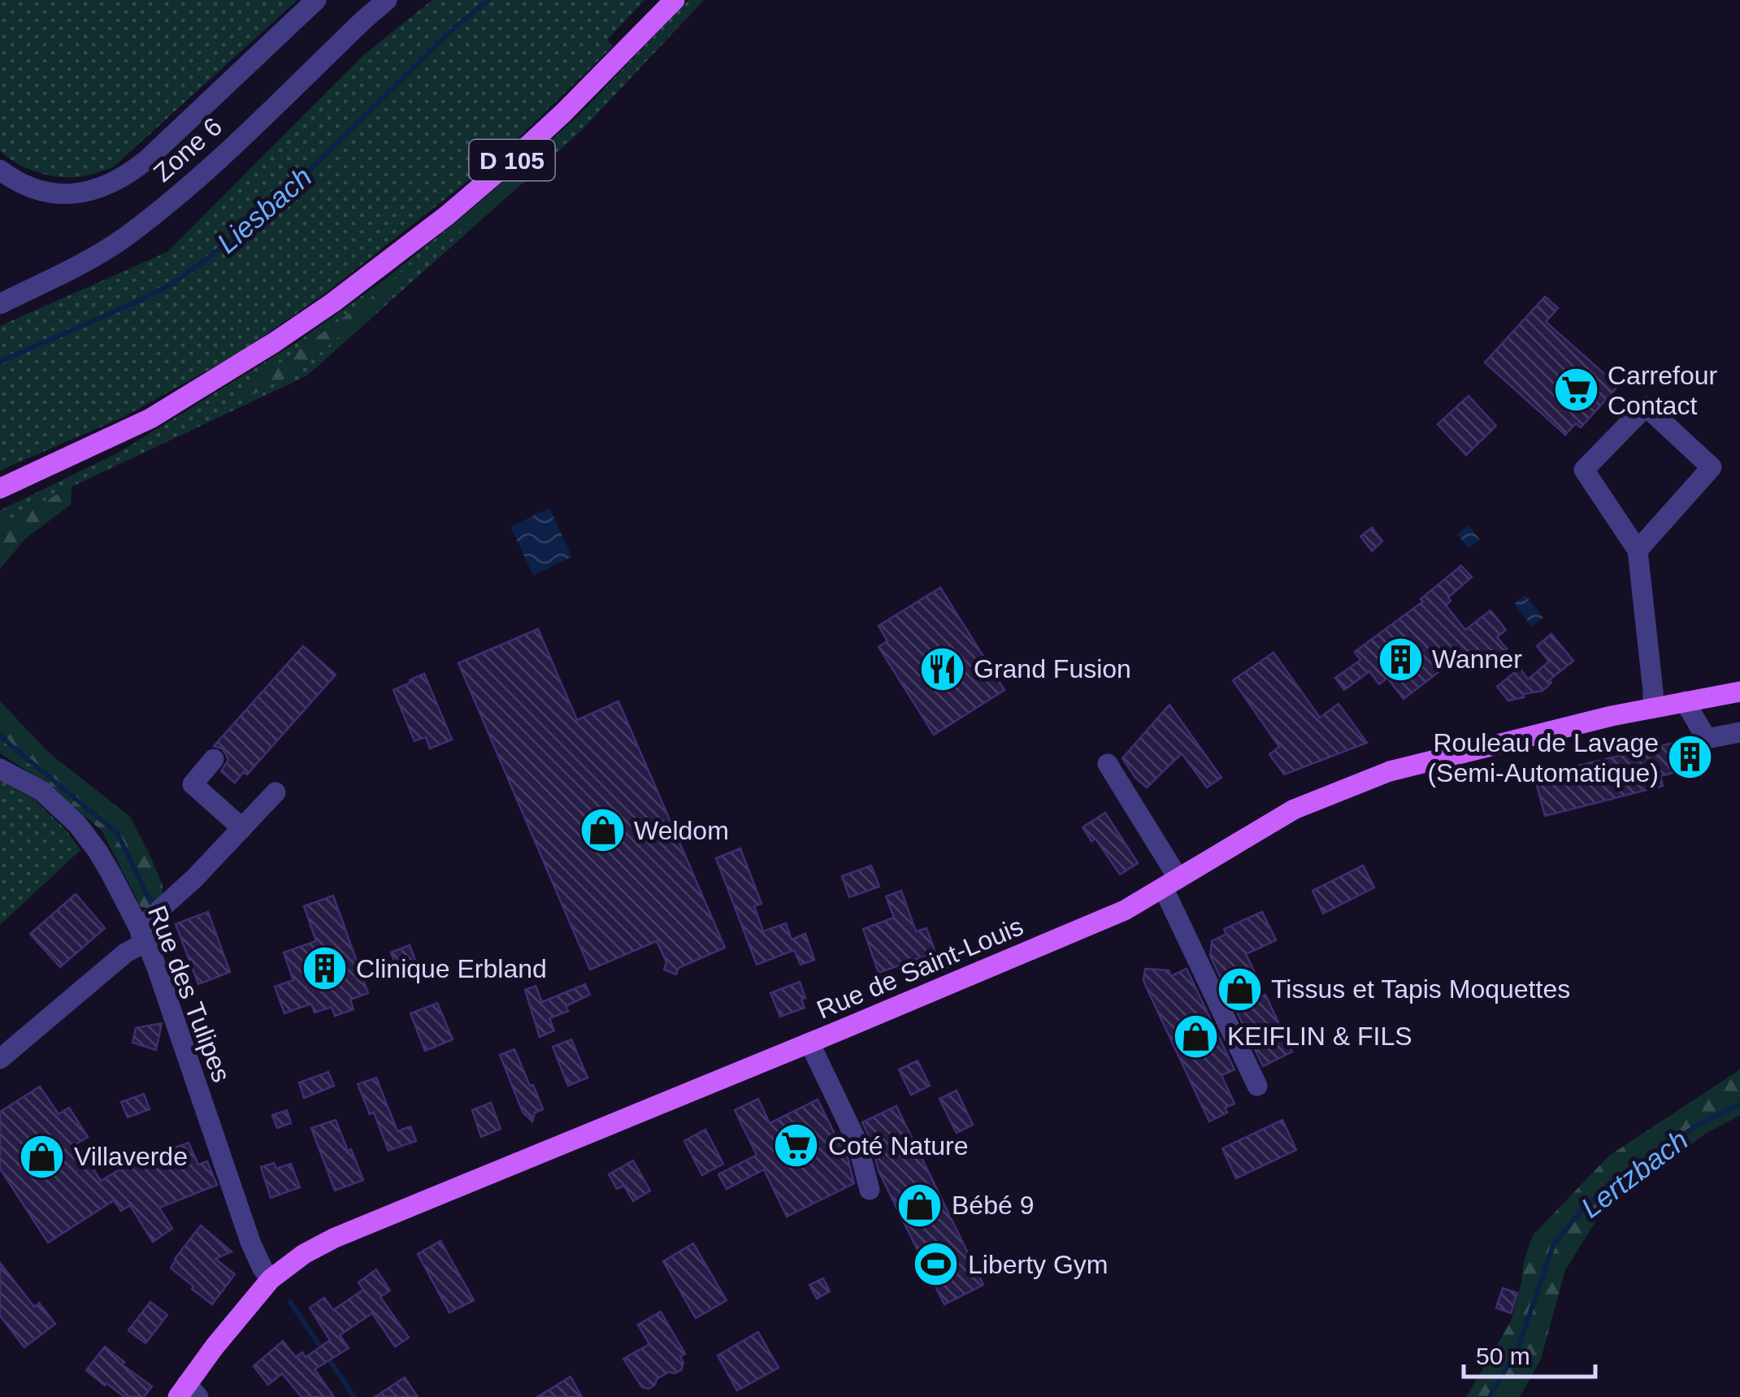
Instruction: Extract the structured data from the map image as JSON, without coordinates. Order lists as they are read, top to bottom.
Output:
{
  "streets": {
    "main road": ["D 105", "Rue de Saint-Louis"],
    "street": ["Zone 6", "Rue des Tulipes"]
  },
  "crossings": [
    ["Rue de Saint-Louis", "Rue des Tulipes"]
  ],
  "water": ["Liesbach", "Lertzbach"],
  "places": {
    "supermarket": ["Carrefour Contact", "Coté Nature"],
    "building": ["Wanner", "Rouleau de Lavage (Semi-Automatique)", "Clinique Erbland"],
    "restaurant": ["Grand Fusion"],
    "shop": [
      "Weldom",
      "Tissus et Tapis Moquettes",
      "KEIFLIN & FILS",
      "Villaverde",
      "Bébé 9"
    ],
    "sports": ["Liberty Gym"]
  },
  "scale_bar": "50 m"
}
